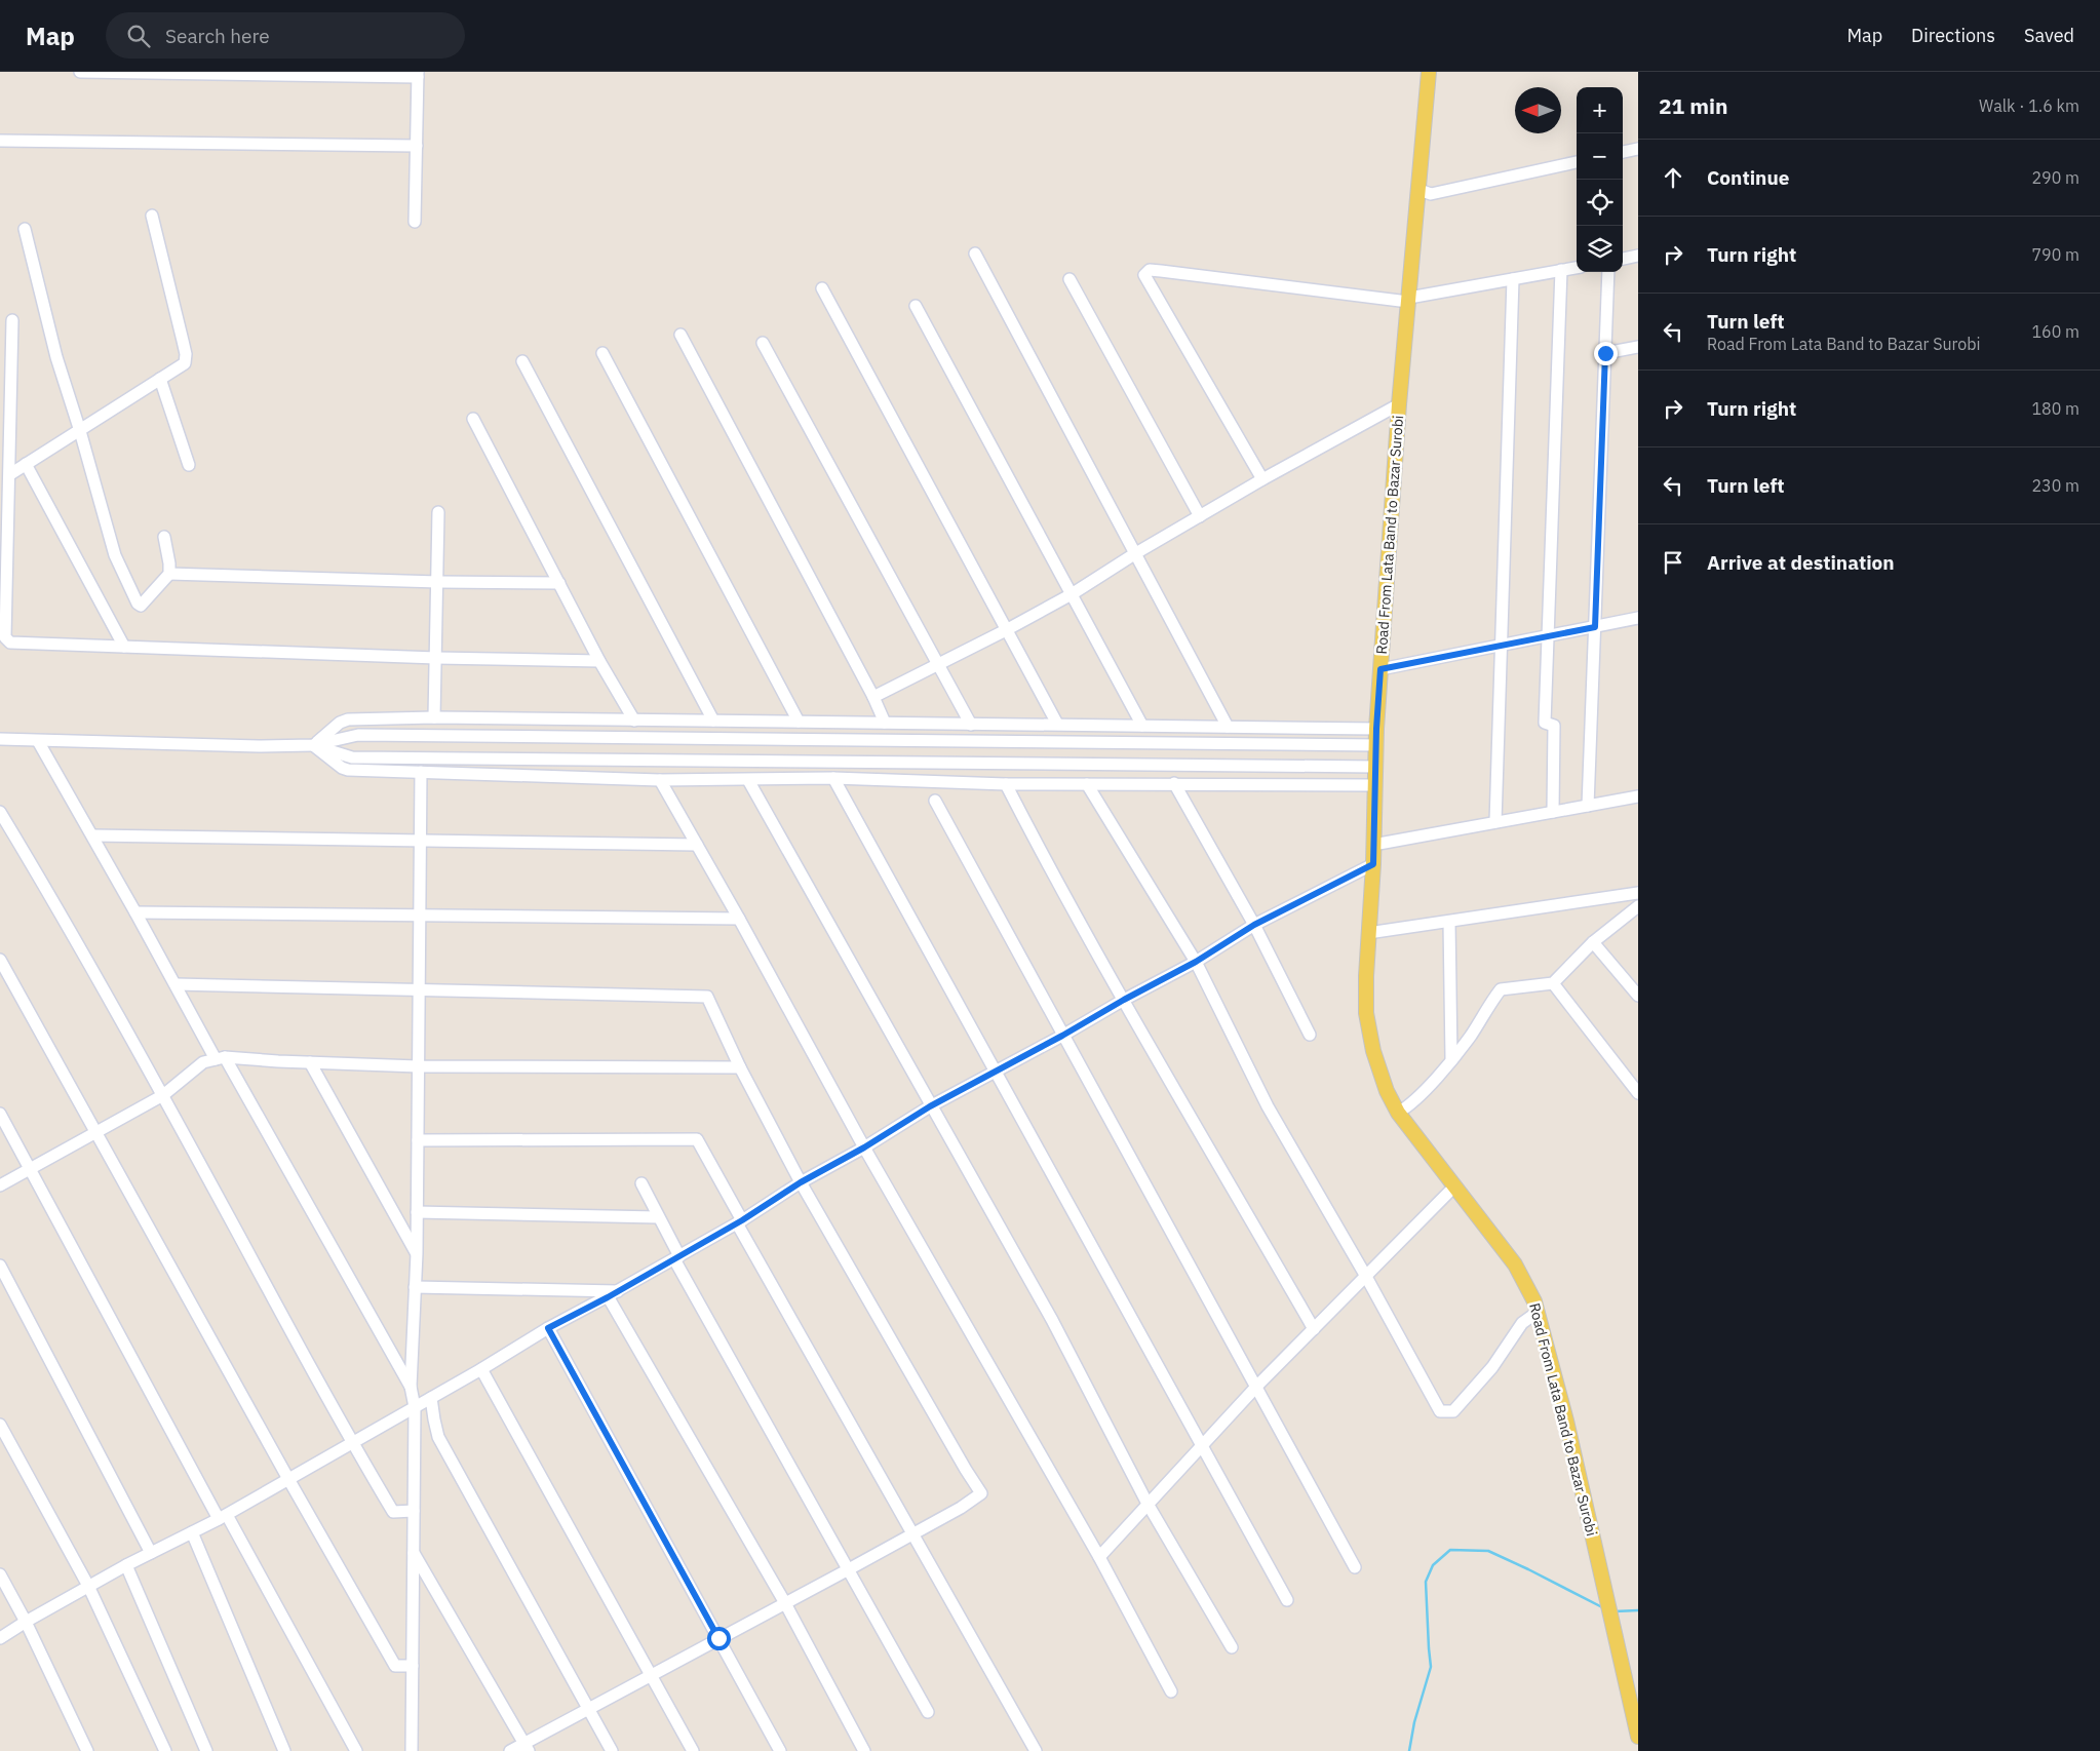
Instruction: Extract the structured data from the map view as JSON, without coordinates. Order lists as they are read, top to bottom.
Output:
{
  "streets": {
    "main road": ["Road From Lata Band to Bazar Surobi"]
  },
  "north": "left",
  "page": {
    "header": "Map",
    "search": "Search here",
    "nav": ["Map", "Directions", "Saved"],
    "heading": ["21 min", "Walk · 1.6 km"],
    "map_buttons": ["+", "−"],
    "list": [
      ["Continue", "290 m"],
      ["Turn right", "790 m"],
      ["Turn left", "Road From Lata Band to Bazar Surobi", "160 m"],
      ["Turn right", "180 m"],
      ["Turn left", "230 m"],
      "Arrive at destination"
    ]
  }
}
